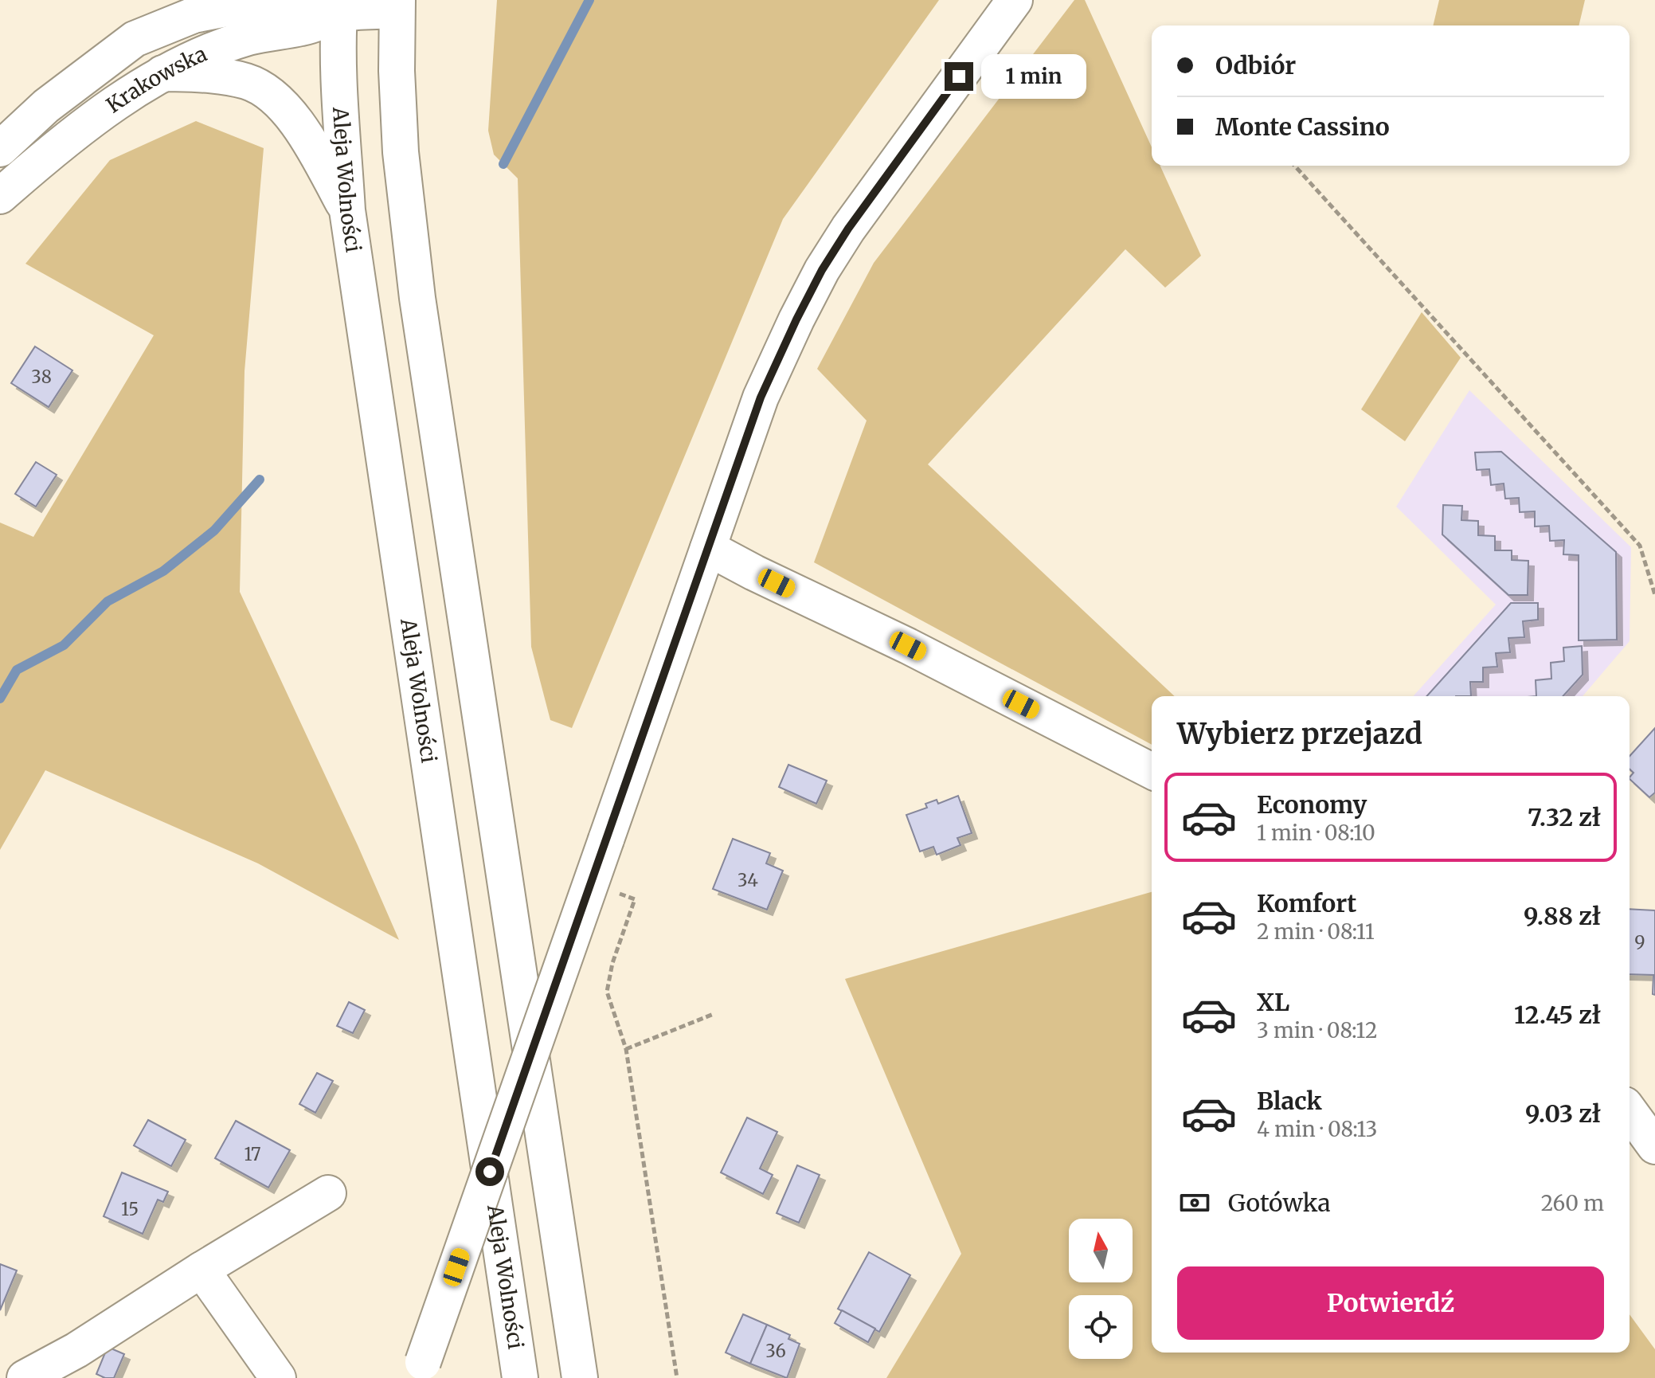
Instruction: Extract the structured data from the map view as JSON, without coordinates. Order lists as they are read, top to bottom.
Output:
{
  "streets": {
    "main road": ["Krakowska", "Aleja Wolności"]
  },
  "crossings": [
    ["Krakowska", "Aleja Wolności"]
  ],
  "house_numbers": [
    "38",
    "34",
    "9",
    "17",
    "15",
    "36"
  ],
  "north": "top",
  "page": {
    "banner": ["Odbiór", "Monte Cassino"],
    "bubble": "1 min",
    "heading": "Wybierz przejazd",
    "list": [
      {
        "name": "Economy",
        "note": "1 min · 08:10",
        "value": "7.32 zł"
      },
      {
        "name": "Komfort",
        "note": "2 min · 08:11",
        "value": "9.88 zł"
      },
      {
        "name": "XL",
        "note": "3 min · 08:12",
        "value": "12.45 zł"
      },
      {
        "name": "Black",
        "note": "4 min · 08:13",
        "value": "9.03 zł"
      }
    ],
    "pay": ["Gotówka", "260 m"],
    "buttons": "Potwierdź"
  }
}
